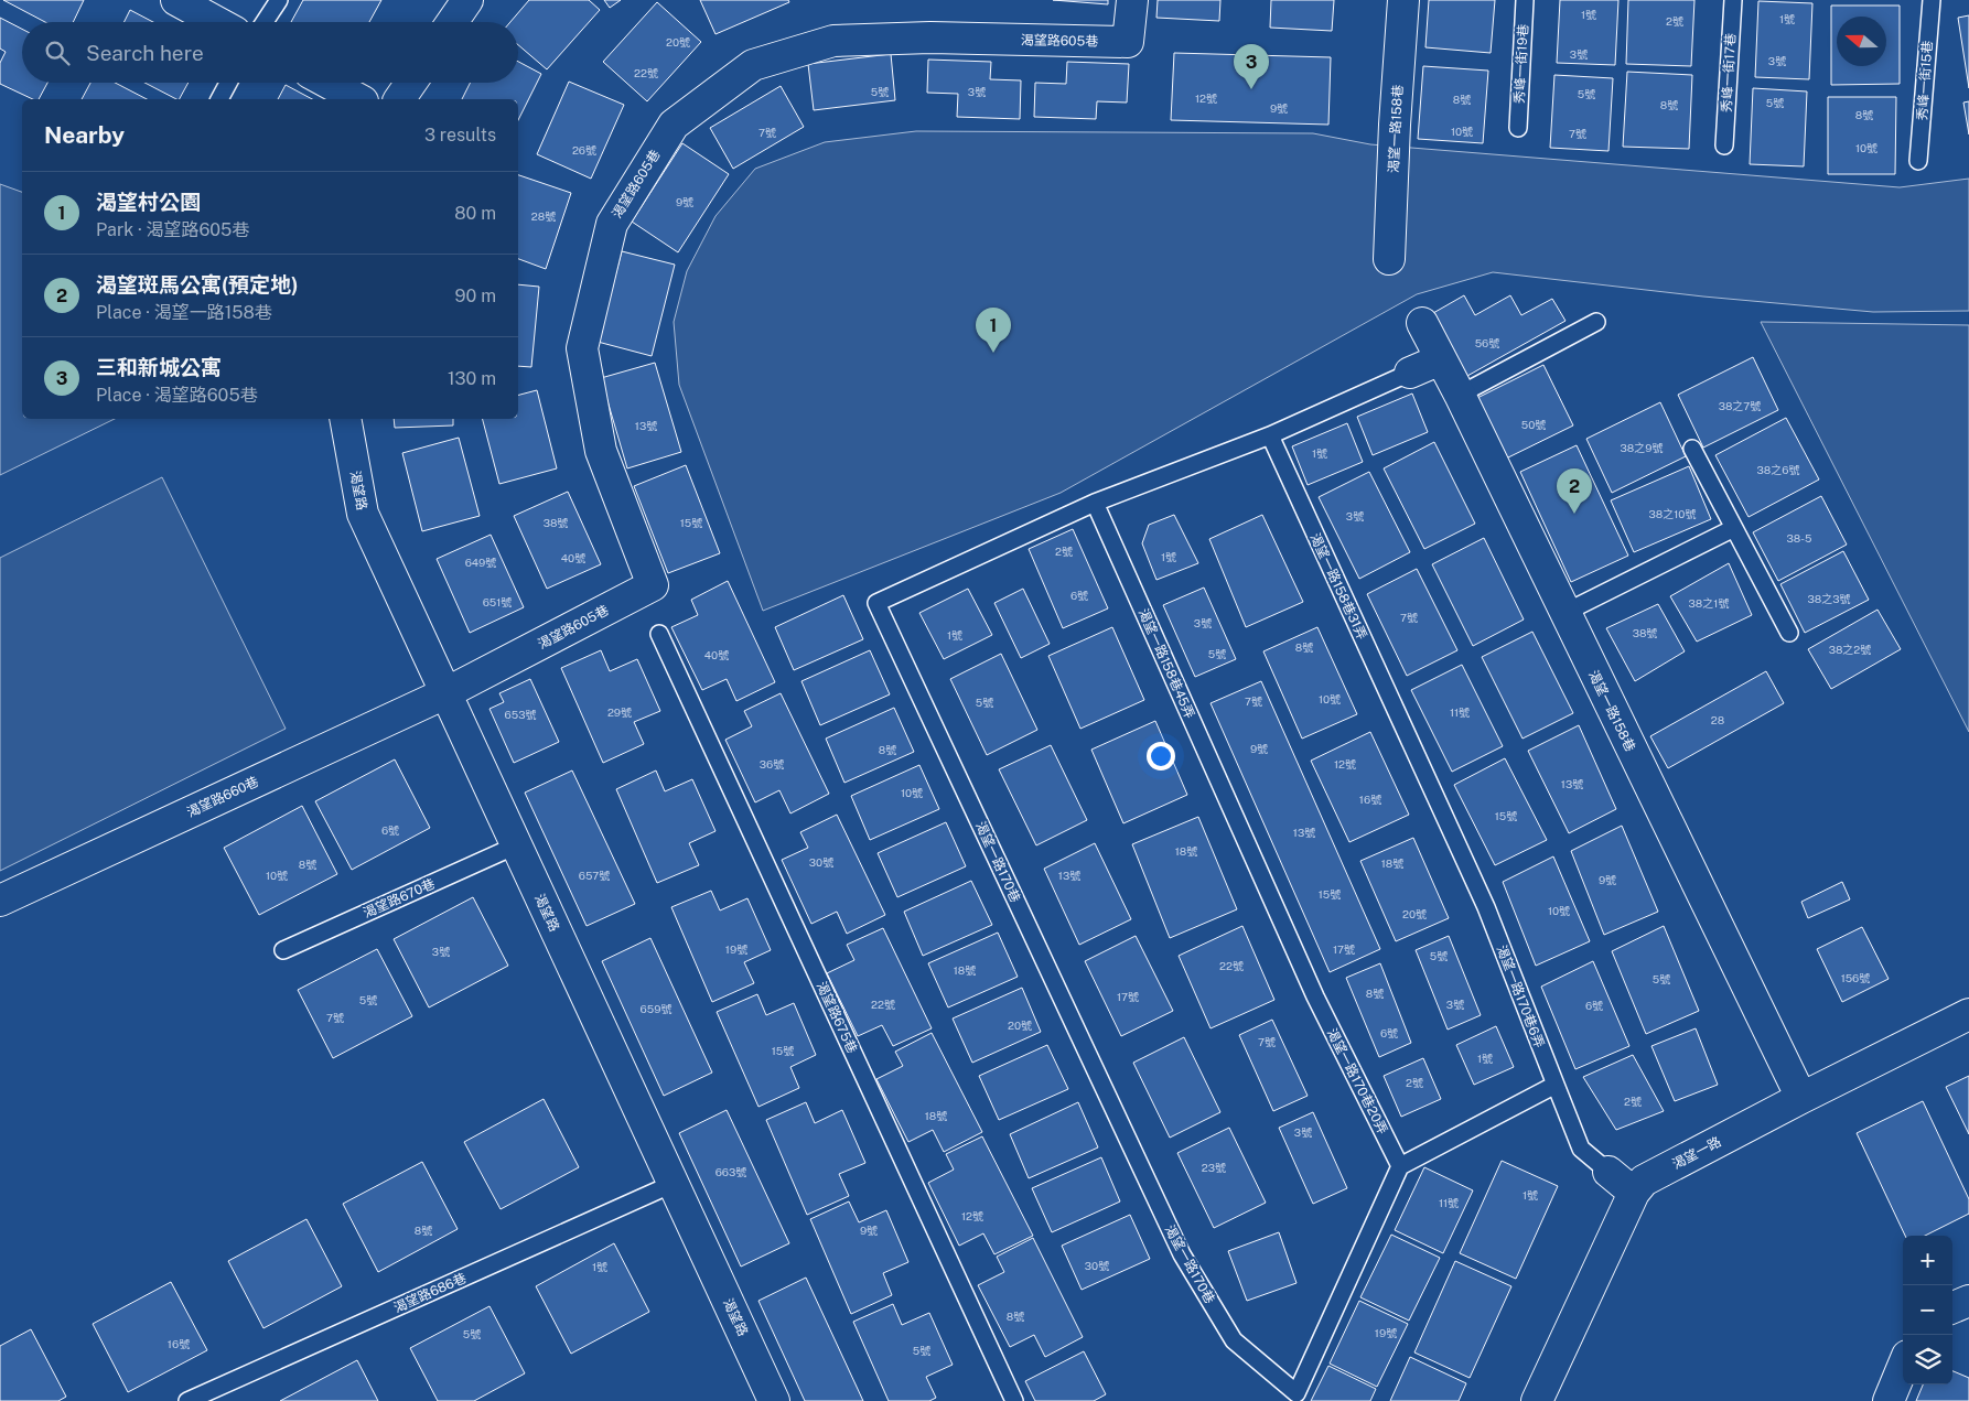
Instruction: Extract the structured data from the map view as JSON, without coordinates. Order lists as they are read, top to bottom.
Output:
{
  "streets": {
    "street": [
      "渴望路605巷",
      "渴望一路158巷",
      "渴望路",
      "渴望路660巷",
      "渴望一路"
    ],
    "lane": [
      "秀峰一街19巷",
      "秀峰一街17巷",
      "秀峰一街15巷",
      "渴望一路158巷31弄",
      "渴望一路158巷45弄",
      "渴望一路170巷",
      "渴望路670巷",
      "渴望一路170巷6弄",
      "渴望路675巷",
      "渴望一路170巷20弄",
      "渴望路686巷"
    ]
  },
  "crossings": [
    ["渴望路605巷", "渴望路"],
    ["渴望路605巷", "渴望路660巷"],
    ["渴望一路158巷", "渴望一路"],
    ["渴望路", "渴望路660巷"],
    ["渴望路", "渴望路670巷"],
    ["渴望路", "渴望路686巷"],
    ["渴望一路158巷31弄", "渴望一路170巷6弄"],
    ["渴望一路158巷45弄", "渴望一路170巷"],
    ["渴望一路158巷45弄", "渴望一路170巷20弄"],
    ["渴望一路170巷", "渴望一路170巷20弄"]
  ],
  "house_numbers": [
    "1號",
    "1號",
    "2號",
    "20號",
    "3號",
    "3號",
    "22號",
    "5號",
    "3號",
    "5號",
    "12號",
    "8號",
    "5號",
    "8號",
    "9號",
    "8號",
    "10號",
    "7號",
    "7號",
    "10號",
    "26號",
    "9號",
    "28號",
    "56號",
    "38之7號",
    "50號",
    "13號",
    "38之9號",
    "1號",
    "38之6號",
    "38之10號",
    "3號",
    "38號",
    "15號",
    "38-5",
    "2號",
    "1號",
    "40號",
    "649號",
    "6號",
    "38之3號",
    "651號",
    "38之1號",
    "7號",
    "3號",
    "38號",
    "1號",
    "8號",
    "38之2號",
    "5號",
    "40號",
    "10號",
    "7號",
    "5號",
    "29號",
    "11號",
    "653號",
    "28",
    "9號",
    "8號",
    "36號",
    "12號",
    "13號",
    "10號",
    "16號",
    "15號",
    "6號",
    "13號",
    "18號",
    "30號",
    "18號",
    "8號",
    "10號",
    "657號",
    "13號",
    "9號",
    "15號",
    "10號",
    "20號",
    "19號",
    "17號",
    "3號",
    "5號",
    "22號",
    "18號",
    "156號",
    "5號",
    "8號",
    "17號",
    "5號",
    "22號",
    "3號",
    "6號",
    "659號",
    "7號",
    "20號",
    "6號",
    "7號",
    "15號",
    "1號",
    "2號",
    "2號",
    "18號",
    "3號",
    "23號",
    "663號",
    "1號",
    "11號",
    "12號",
    "8號",
    "9號",
    "30號",
    "1號",
    "8號",
    "19號",
    "5號",
    "16號",
    "5號"
  ],
  "north": "left",
  "page": {
    "search": "Search here",
    "pins": ["3", "1", "2"],
    "heading": ["Nearby", "3 results"],
    "list": [
      {
        "mark": "1",
        "name": "渴望村公園",
        "note": "Park · 渴望路605巷",
        "value": "80 m"
      },
      {
        "mark": "2",
        "name": "渴望斑馬公寓(預定地)",
        "note": "Place · 渴望一路158巷",
        "value": "90 m"
      },
      {
        "mark": "3",
        "name": "三和新城公寓",
        "note": "Place · 渴望路605巷",
        "value": "130 m"
      }
    ],
    "map_buttons": ["+", "−"]
  }
}
